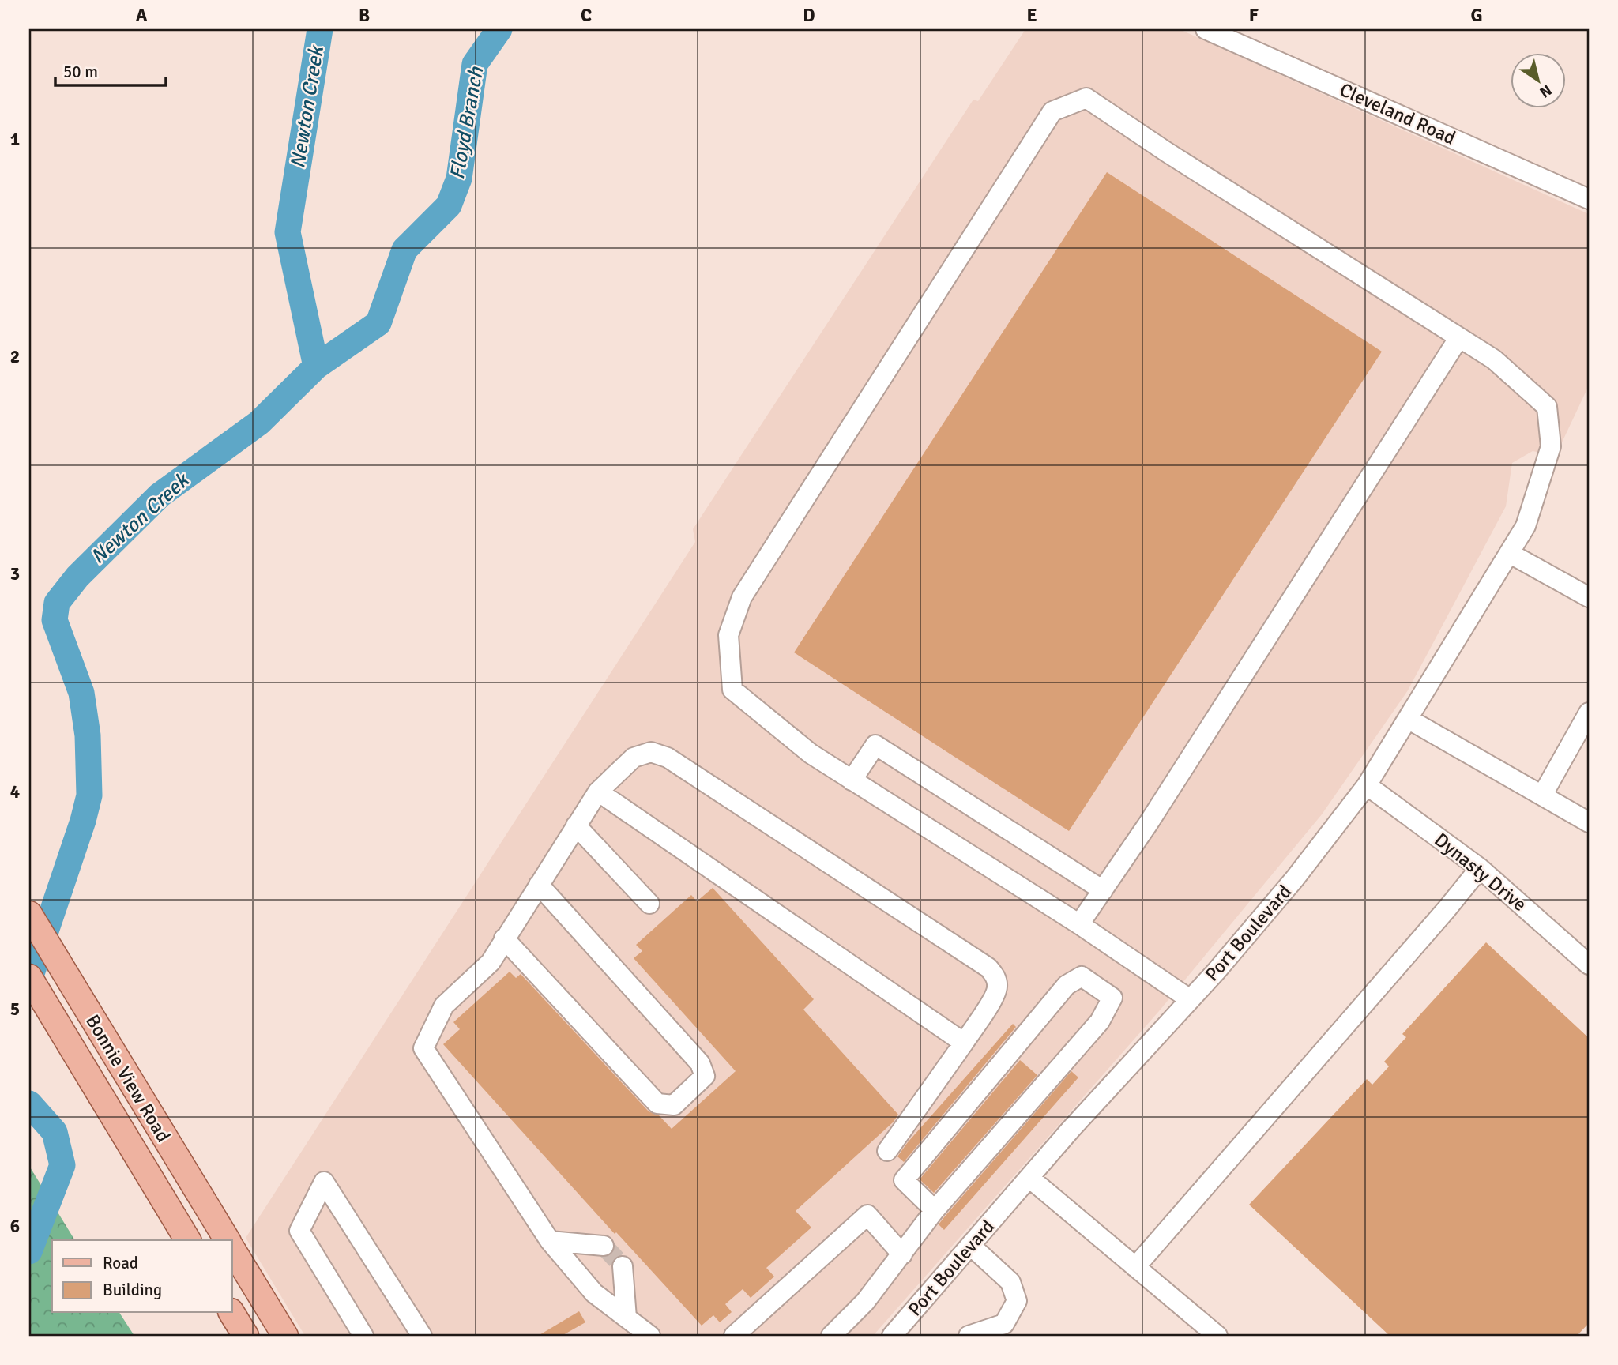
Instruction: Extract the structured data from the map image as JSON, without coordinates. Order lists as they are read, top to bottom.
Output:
{
  "streets": {
    "main road": ["Bonnie View Road"],
    "street": ["Cleveland Road", "Dynasty Drive", "Port Boulevard"]
  },
  "crossings": [
    ["Dynasty Drive", "Port Boulevard"]
  ],
  "water": ["Newton Creek", "Floyd Branch"],
  "legend": ["Road", "Building"],
  "scale_bar": "50 m",
  "north": "bottom right",
  "grid": {
    "columns": [
      "A",
      "B",
      "C",
      "D",
      "E",
      "F",
      "G"
    ],
    "rows": [
      "1",
      "2",
      "3",
      "4",
      "5",
      "6"
    ]
  }
}
